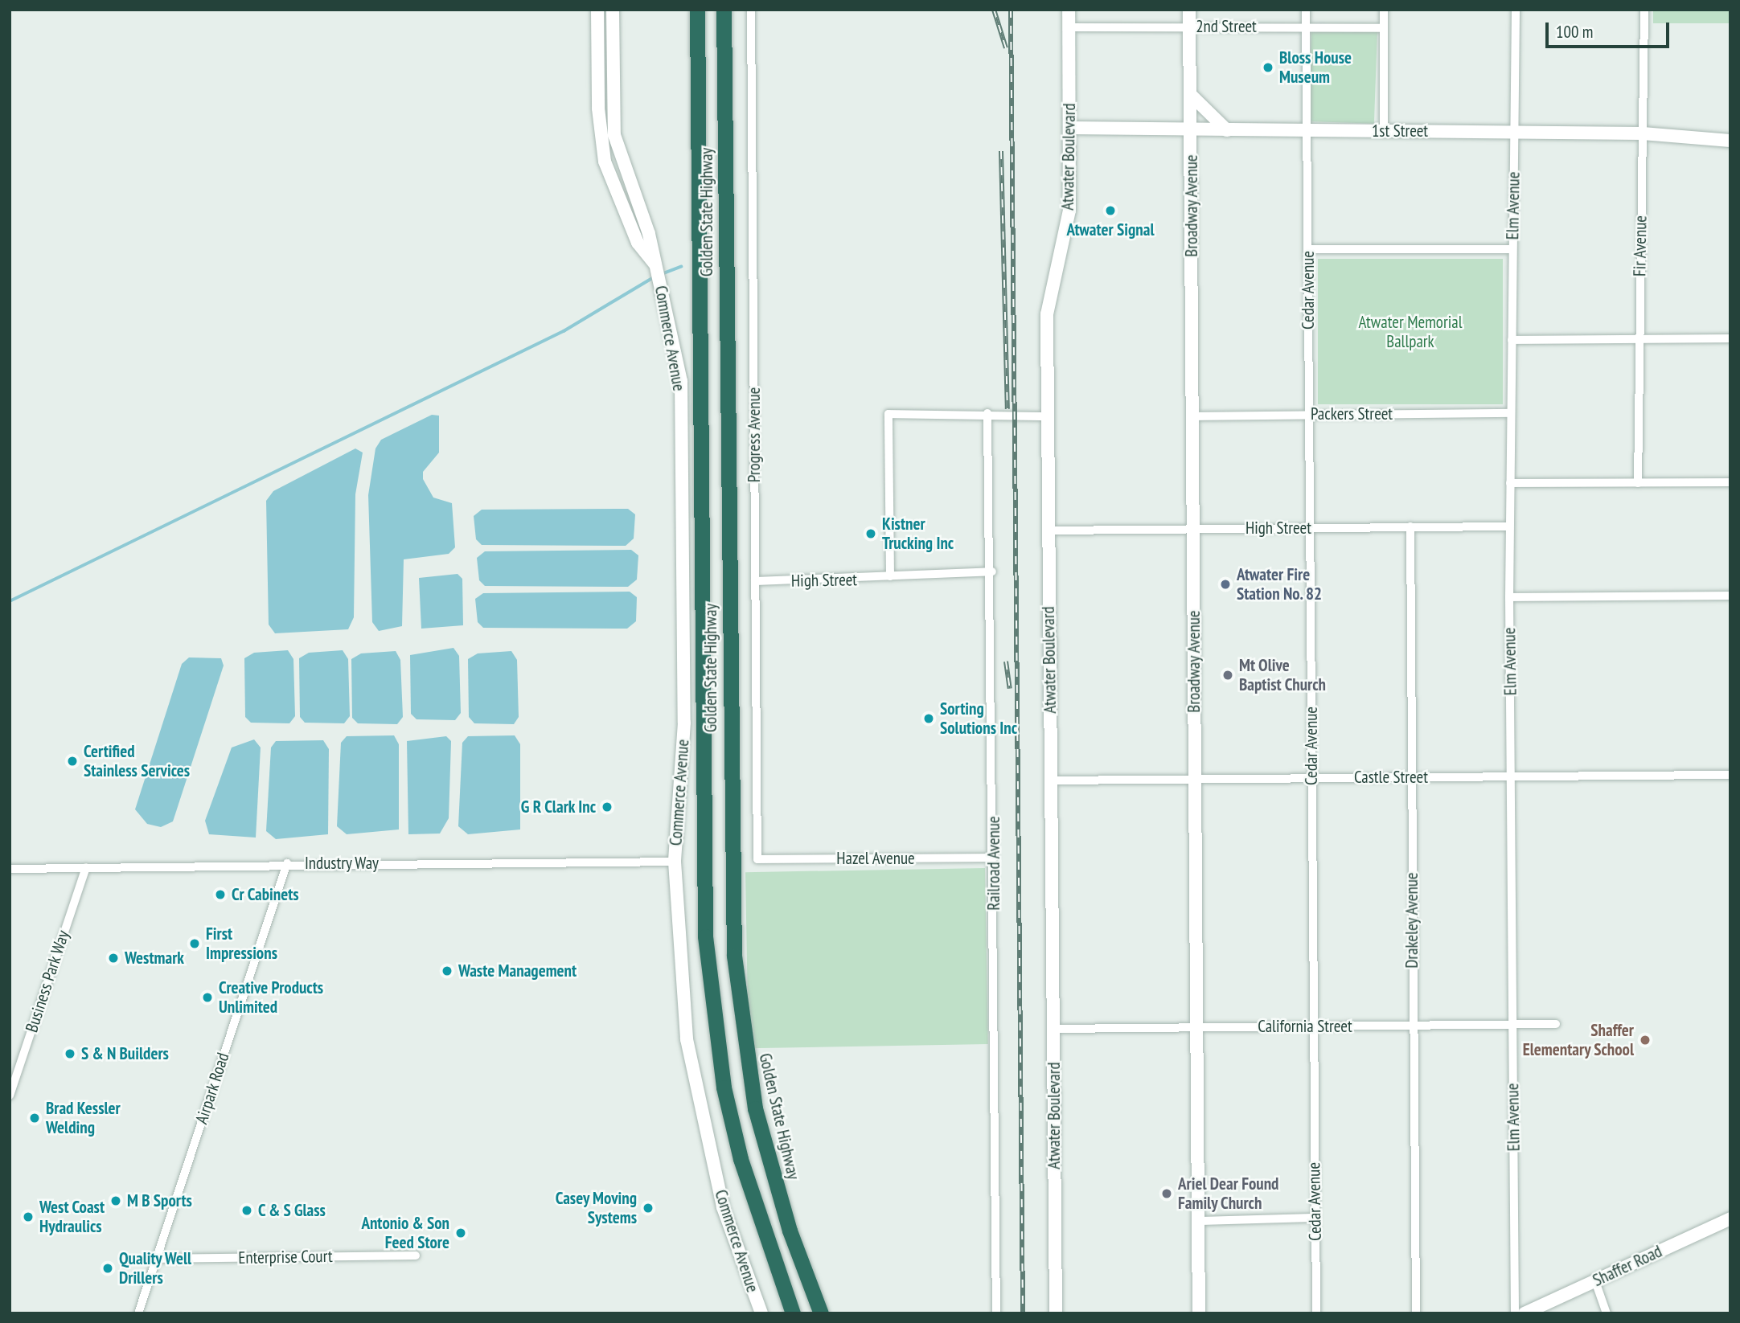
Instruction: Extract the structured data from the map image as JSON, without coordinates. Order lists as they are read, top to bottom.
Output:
{
  "streets": {
    "highway": ["Golden State Highway"],
    "street": [
      "2nd Street",
      "1st Street",
      "Atwater Boulevard",
      "Broadway Avenue",
      "Elm Avenue",
      "Fir Avenue",
      "Cedar Avenue",
      "Commerce Avenue",
      "Packers Street",
      "Progress Avenue",
      "High Street",
      "Castle Street",
      "Hazel Avenue",
      "Industry Way",
      "Railroad Avenue",
      "Drakeley Avenue",
      "Business Park Way",
      "California Street",
      "Airpark Road",
      "Enterprise Court",
      "Shaffer Road"
    ]
  },
  "crossings": [
    ["2nd Street", "Atwater Boulevard"],
    ["2nd Street", "Broadway Avenue"],
    ["2nd Street", "Cedar Avenue"],
    ["1st Street", "Atwater Boulevard"],
    ["1st Street", "Broadway Avenue"],
    ["1st Street", "Elm Avenue"],
    ["1st Street", "Fir Avenue"],
    ["1st Street", "Cedar Avenue"],
    ["Atwater Boulevard", "High Street"],
    ["Atwater Boulevard", "Castle Street"],
    ["Atwater Boulevard", "California Street"],
    ["Broadway Avenue", "Packers Street"],
    ["Broadway Avenue", "High Street"],
    ["Broadway Avenue", "Castle Street"],
    ["Broadway Avenue", "California Street"],
    ["Elm Avenue", "Packers Street"],
    ["Elm Avenue", "High Street"],
    ["Elm Avenue", "Castle Street"],
    ["Elm Avenue", "California Street"],
    ["Cedar Avenue", "Packers Street"],
    ["Cedar Avenue", "High Street"],
    ["Cedar Avenue", "Castle Street"],
    ["Cedar Avenue", "California Street"],
    ["Commerce Avenue", "Industry Way"],
    ["Progress Avenue", "High Street"],
    ["Progress Avenue", "Hazel Avenue"],
    ["High Street", "Railroad Avenue"],
    ["High Street", "Drakeley Avenue"],
    ["Castle Street", "Drakeley Avenue"],
    ["Hazel Avenue", "Railroad Avenue"],
    ["Industry Way", "Business Park Way"],
    ["Industry Way", "Airpark Road"],
    ["Drakeley Avenue", "California Street"],
    ["Airpark Road", "Enterprise Court"]
  ],
  "parks": ["Atwater Memorial Ballpark"],
  "places": [
    "Bloss House Museum",
    "Atwater Signal",
    "Kistner Trucking Inc",
    "Atwater Fire Station No. 82",
    "Mt Olive Baptist Church",
    "Sorting Solutions Inc",
    "Certified Stainless Services",
    "G R Clark Inc",
    "Cr Cabinets",
    "First Impressions",
    "Westmark",
    "Waste Management",
    "Creative Products Unlimited",
    "Shaffer Elementary School",
    "S & N Builders",
    "Brad Kessler Welding",
    "Ariel Dear Found Family Church",
    "M B Sports",
    "Casey Moving Systems",
    "C & S Glass",
    "West Coast Hydraulics",
    "Antonio & Son Feed Store",
    "Quality Well Drillers"
  ],
  "scale_bar": "100 m"
}
